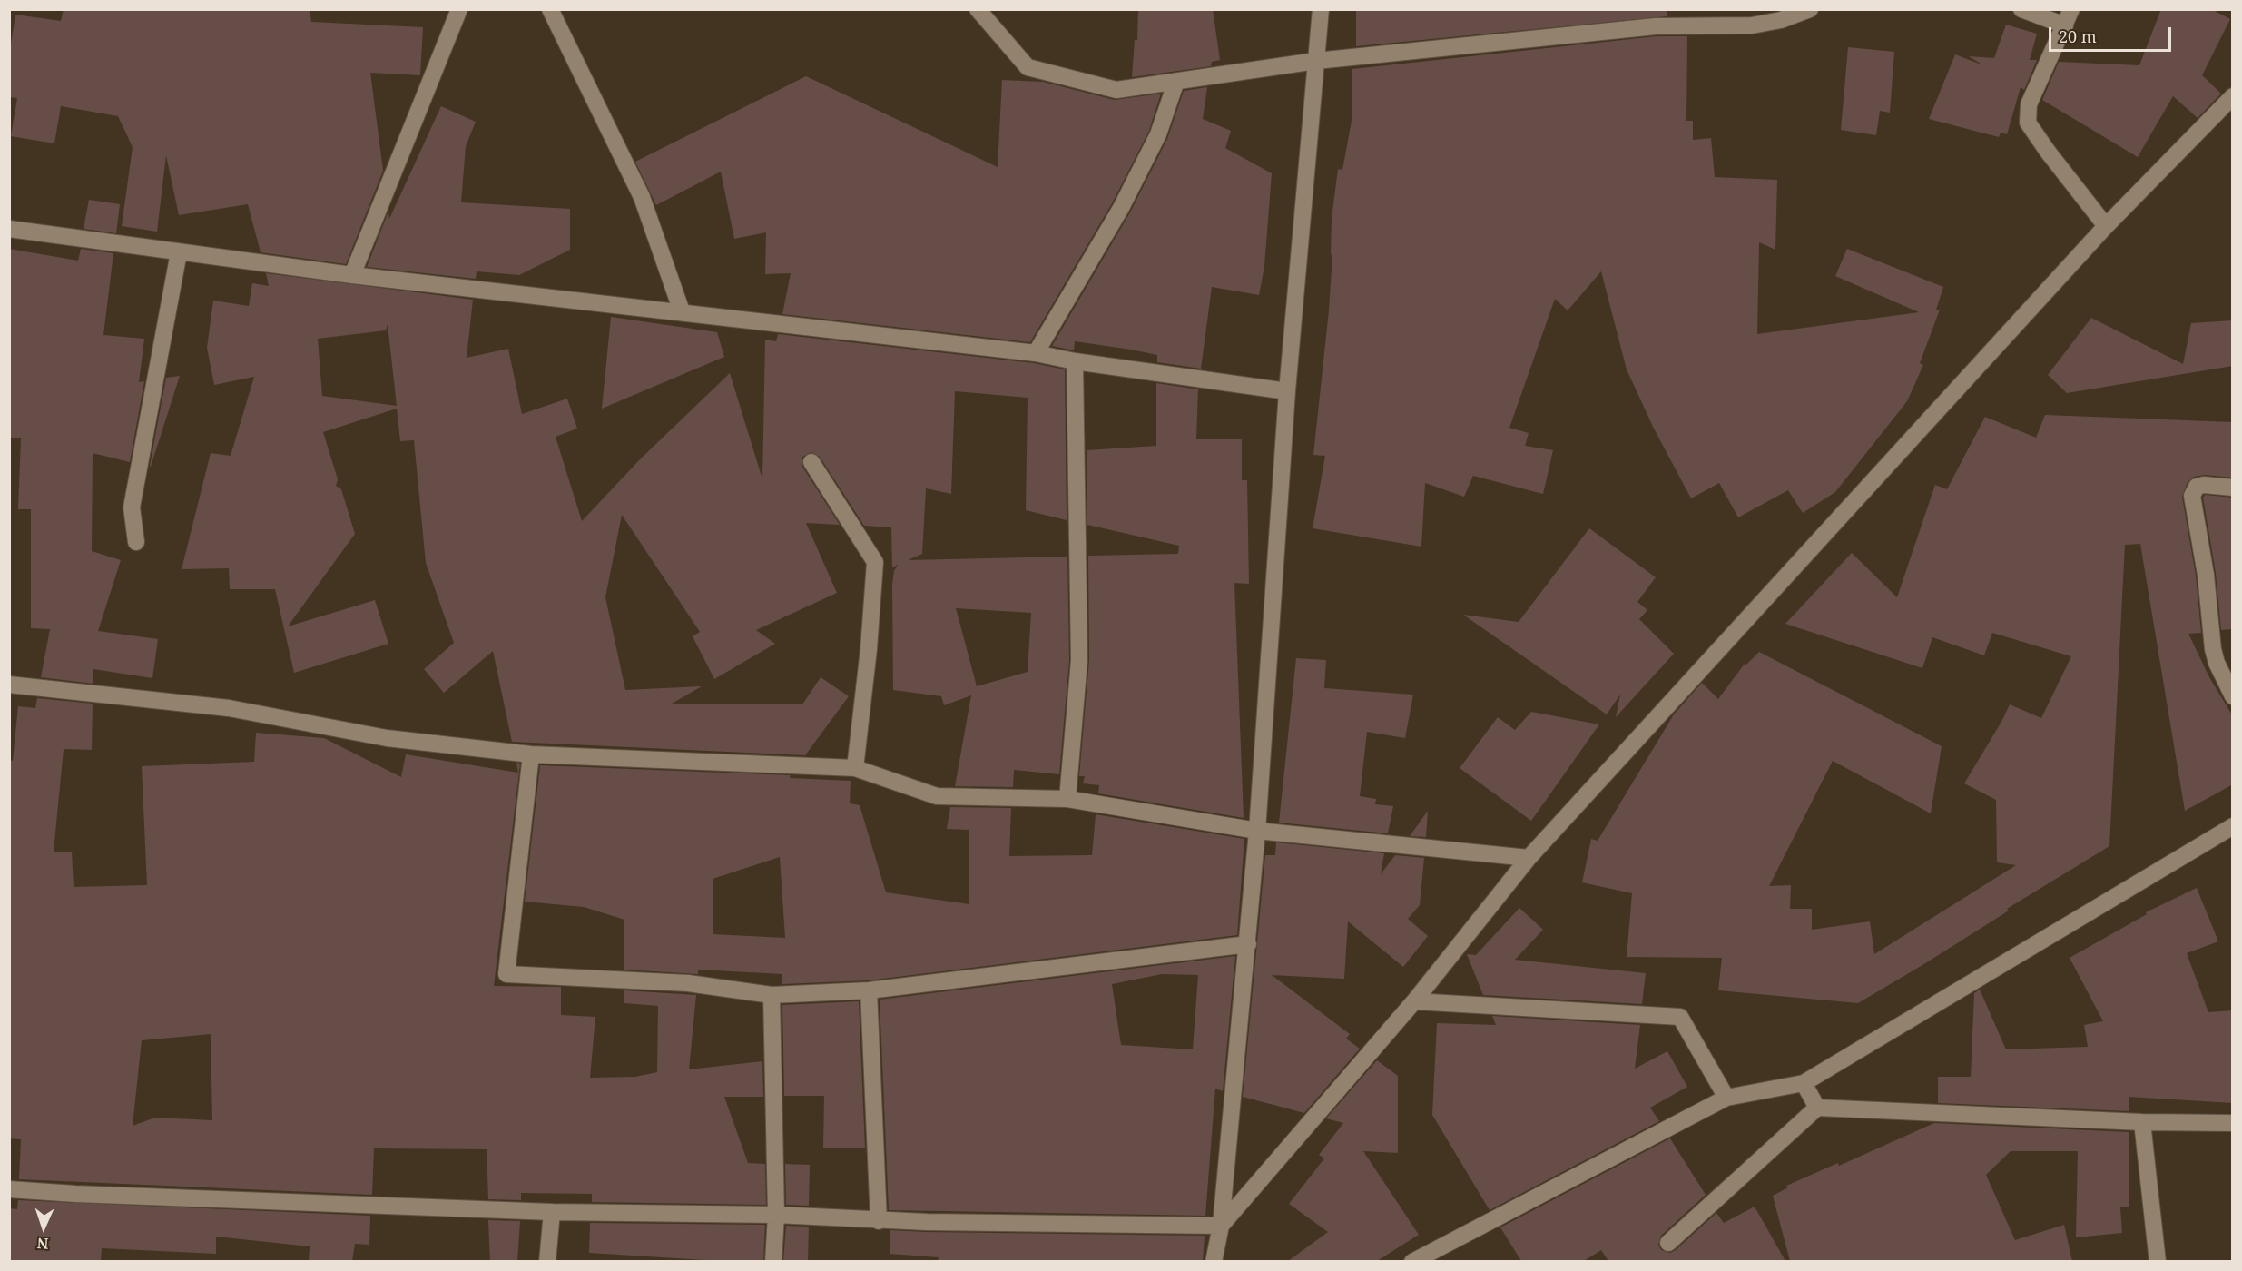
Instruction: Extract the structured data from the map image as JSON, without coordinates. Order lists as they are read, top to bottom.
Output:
{
  "scale_bar": "20 m",
  "north": "bottom"
}
